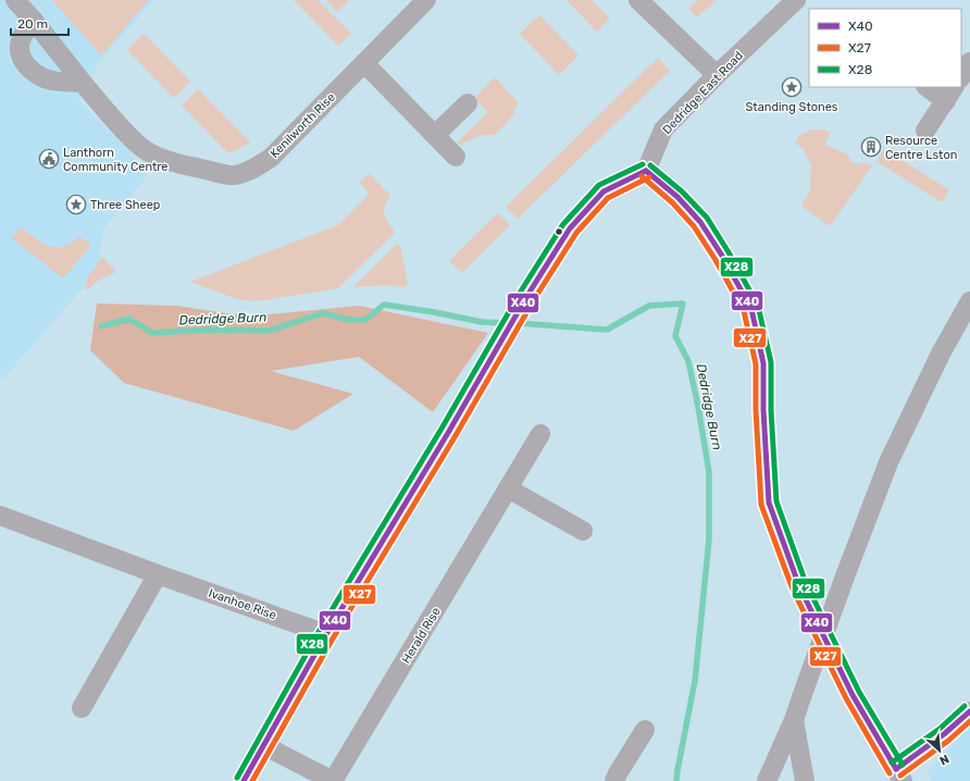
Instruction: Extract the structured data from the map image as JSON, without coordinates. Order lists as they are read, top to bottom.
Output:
{
  "streets": {
    "street": [
      "Dedridge East Road",
      "Kenilworth Rise",
      "Ivanhoe Rise",
      "Herald Rise"
    ]
  },
  "water": ["Dedridge Burn"],
  "places": {
    "place": ["Standing Stones", "Three Sheep"],
    "building": ["Resource Centre Lston"],
    "public building": ["Lanthorn Community Centre"]
  },
  "lines": ["transit line X28", "transit line X40", "transit line X27"],
  "legend": ["X40", "X27", "X28"],
  "scale_bar": "20 m",
  "north": "bottom right"
}
